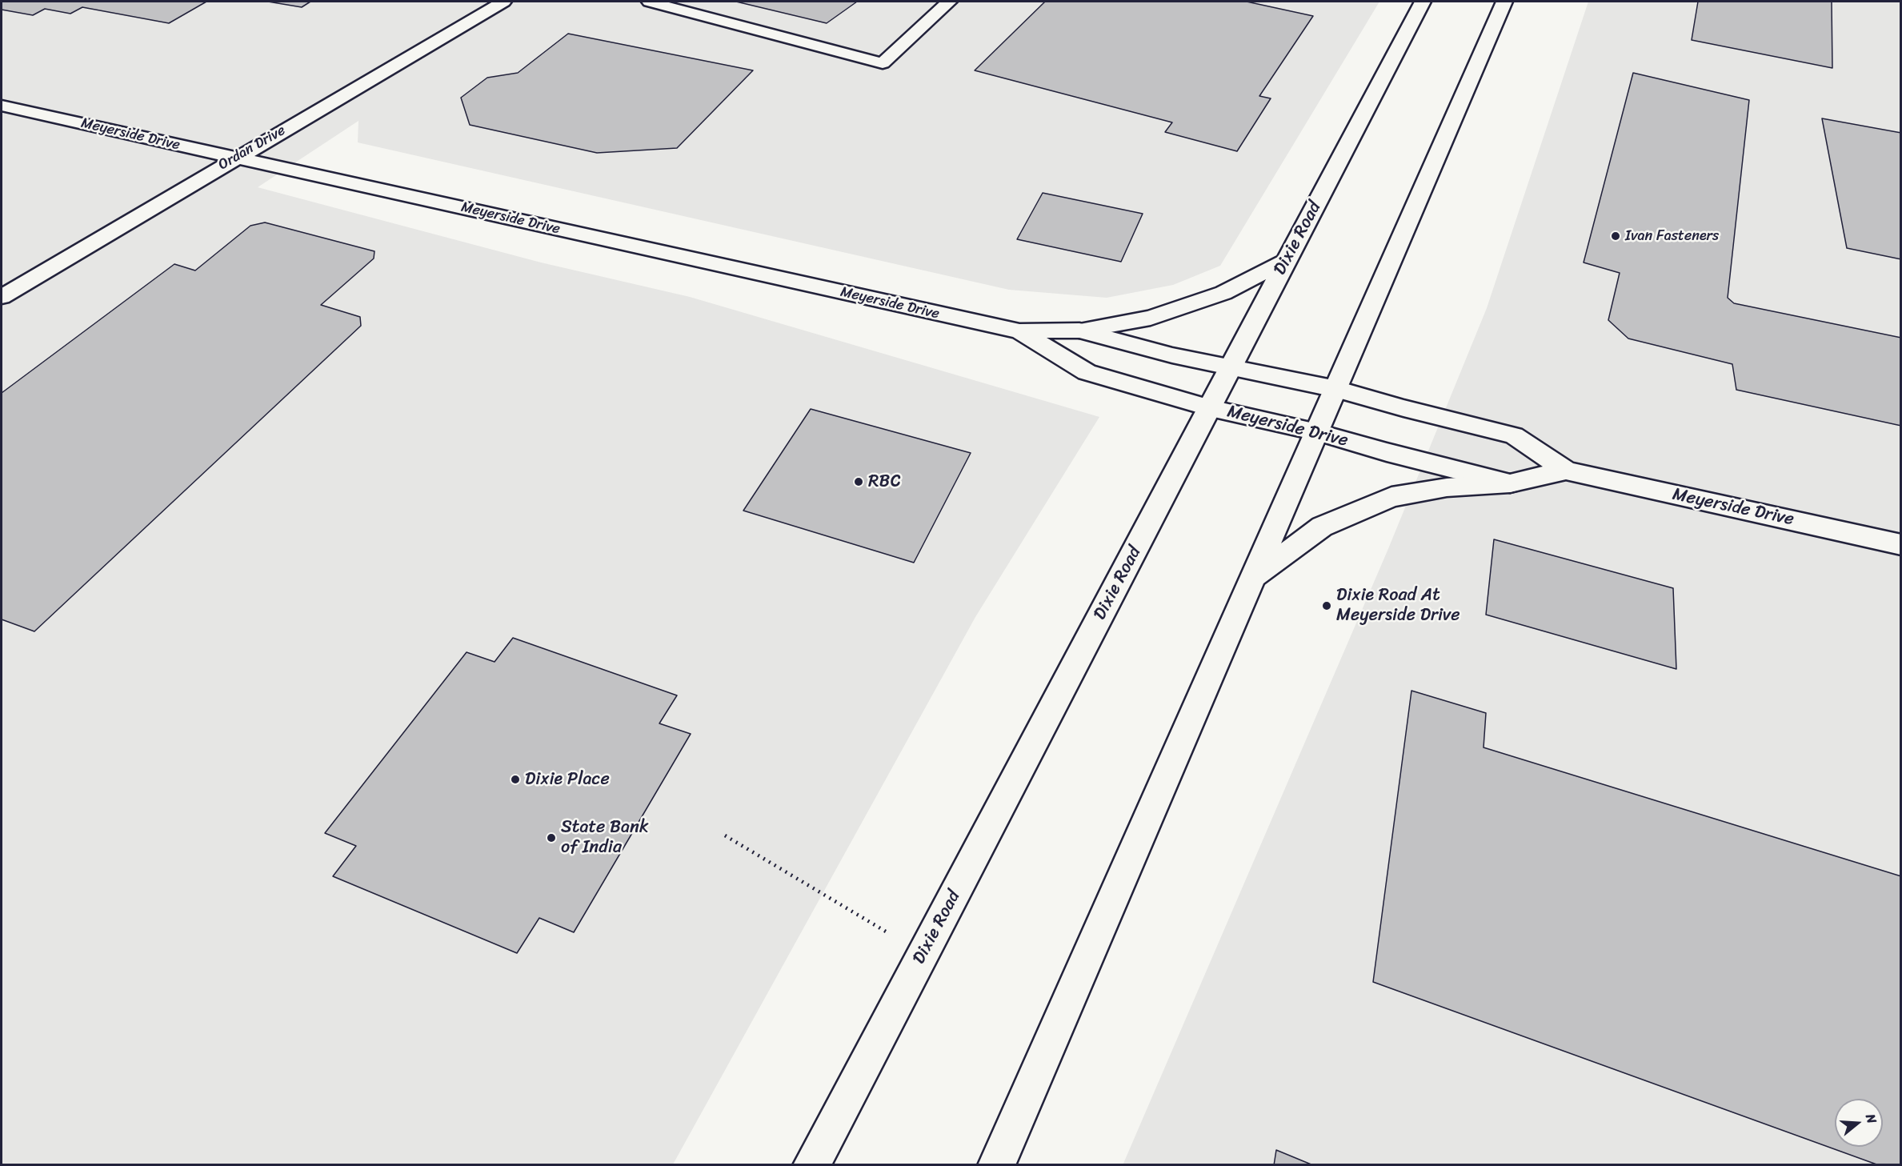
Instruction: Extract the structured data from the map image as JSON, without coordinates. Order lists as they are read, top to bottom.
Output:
{
  "streets": {
    "main road": ["Meyerside Drive", "Ordan Drive", "Dixie Road"]
  },
  "crossings": [
    ["Meyerside Drive", "Ordan Drive"],
    ["Meyerside Drive", "Dixie Road"]
  ],
  "places": [
    "Ivan Fasteners",
    "RBC",
    "Dixie Road At Meyerside Drive",
    "Dixie Place",
    "State Bank of India"
  ],
  "north": "right"
}
